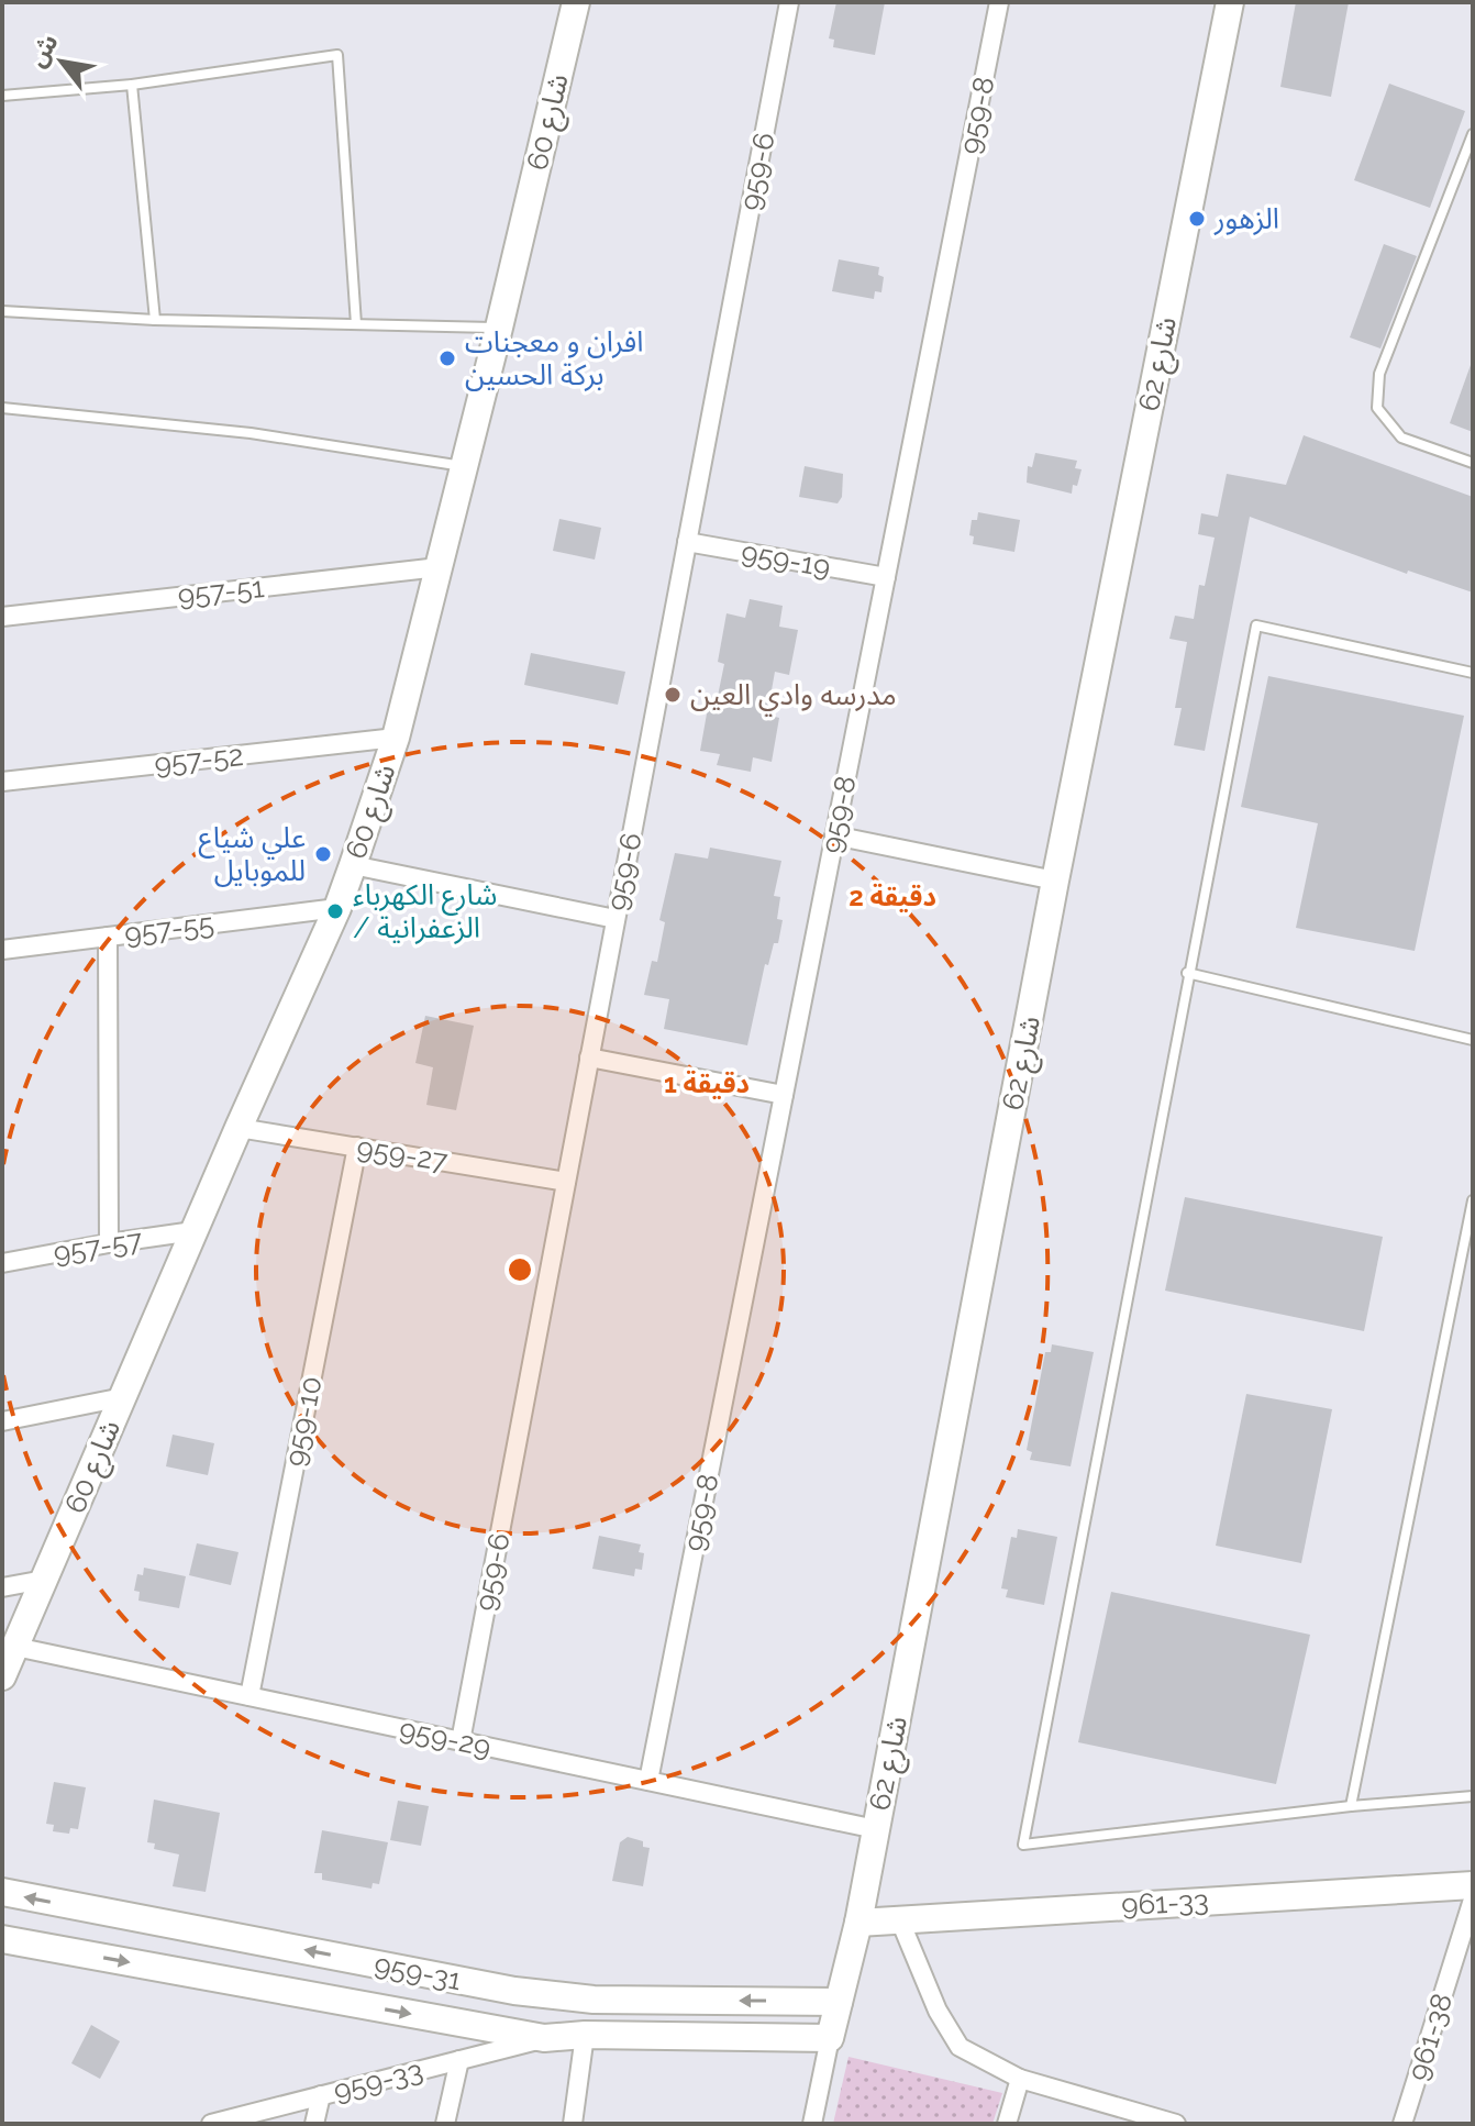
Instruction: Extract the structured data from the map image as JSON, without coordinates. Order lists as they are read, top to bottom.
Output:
{
  "streets": {
    "street": [
      "959-8",
      "شارع 60",
      "959-6",
      "شارع 62",
      "959-19",
      "957-51",
      "957-52",
      "957-55",
      "959-27",
      "957-57",
      "959-10",
      "959-29",
      "961-33",
      "959-31",
      "961-38",
      "959-33"
    ]
  },
  "crossings": [
    ["959-8", "959-19"],
    ["959-8", "959-29"],
    ["شارع 60", "957-51"],
    ["شارع 60", "957-52"],
    ["شارع 60", "957-55"],
    ["شارع 60", "959-27"],
    ["شارع 60", "957-57"],
    ["شارع 60", "959-29"],
    ["959-6", "959-19"],
    ["959-6", "959-27"],
    ["959-6", "959-29"],
    ["شارع 62", "959-29"],
    ["شارع 62", "961-33"],
    ["شارع 62", "959-31"],
    ["959-27", "959-10"],
    ["959-10", "959-29"],
    ["959-31", "959-33"]
  ],
  "places": [
    "الزهور",
    "افران و معجنات بركة الحسين",
    "مدرسه وادي العين",
    "علي شياع للموبايل",
    "شارع الكهرباء / الزعفرانية"
  ],
  "north": "top left",
  "rings": ["2 دقيقة", "1 دقيقة"]
}
